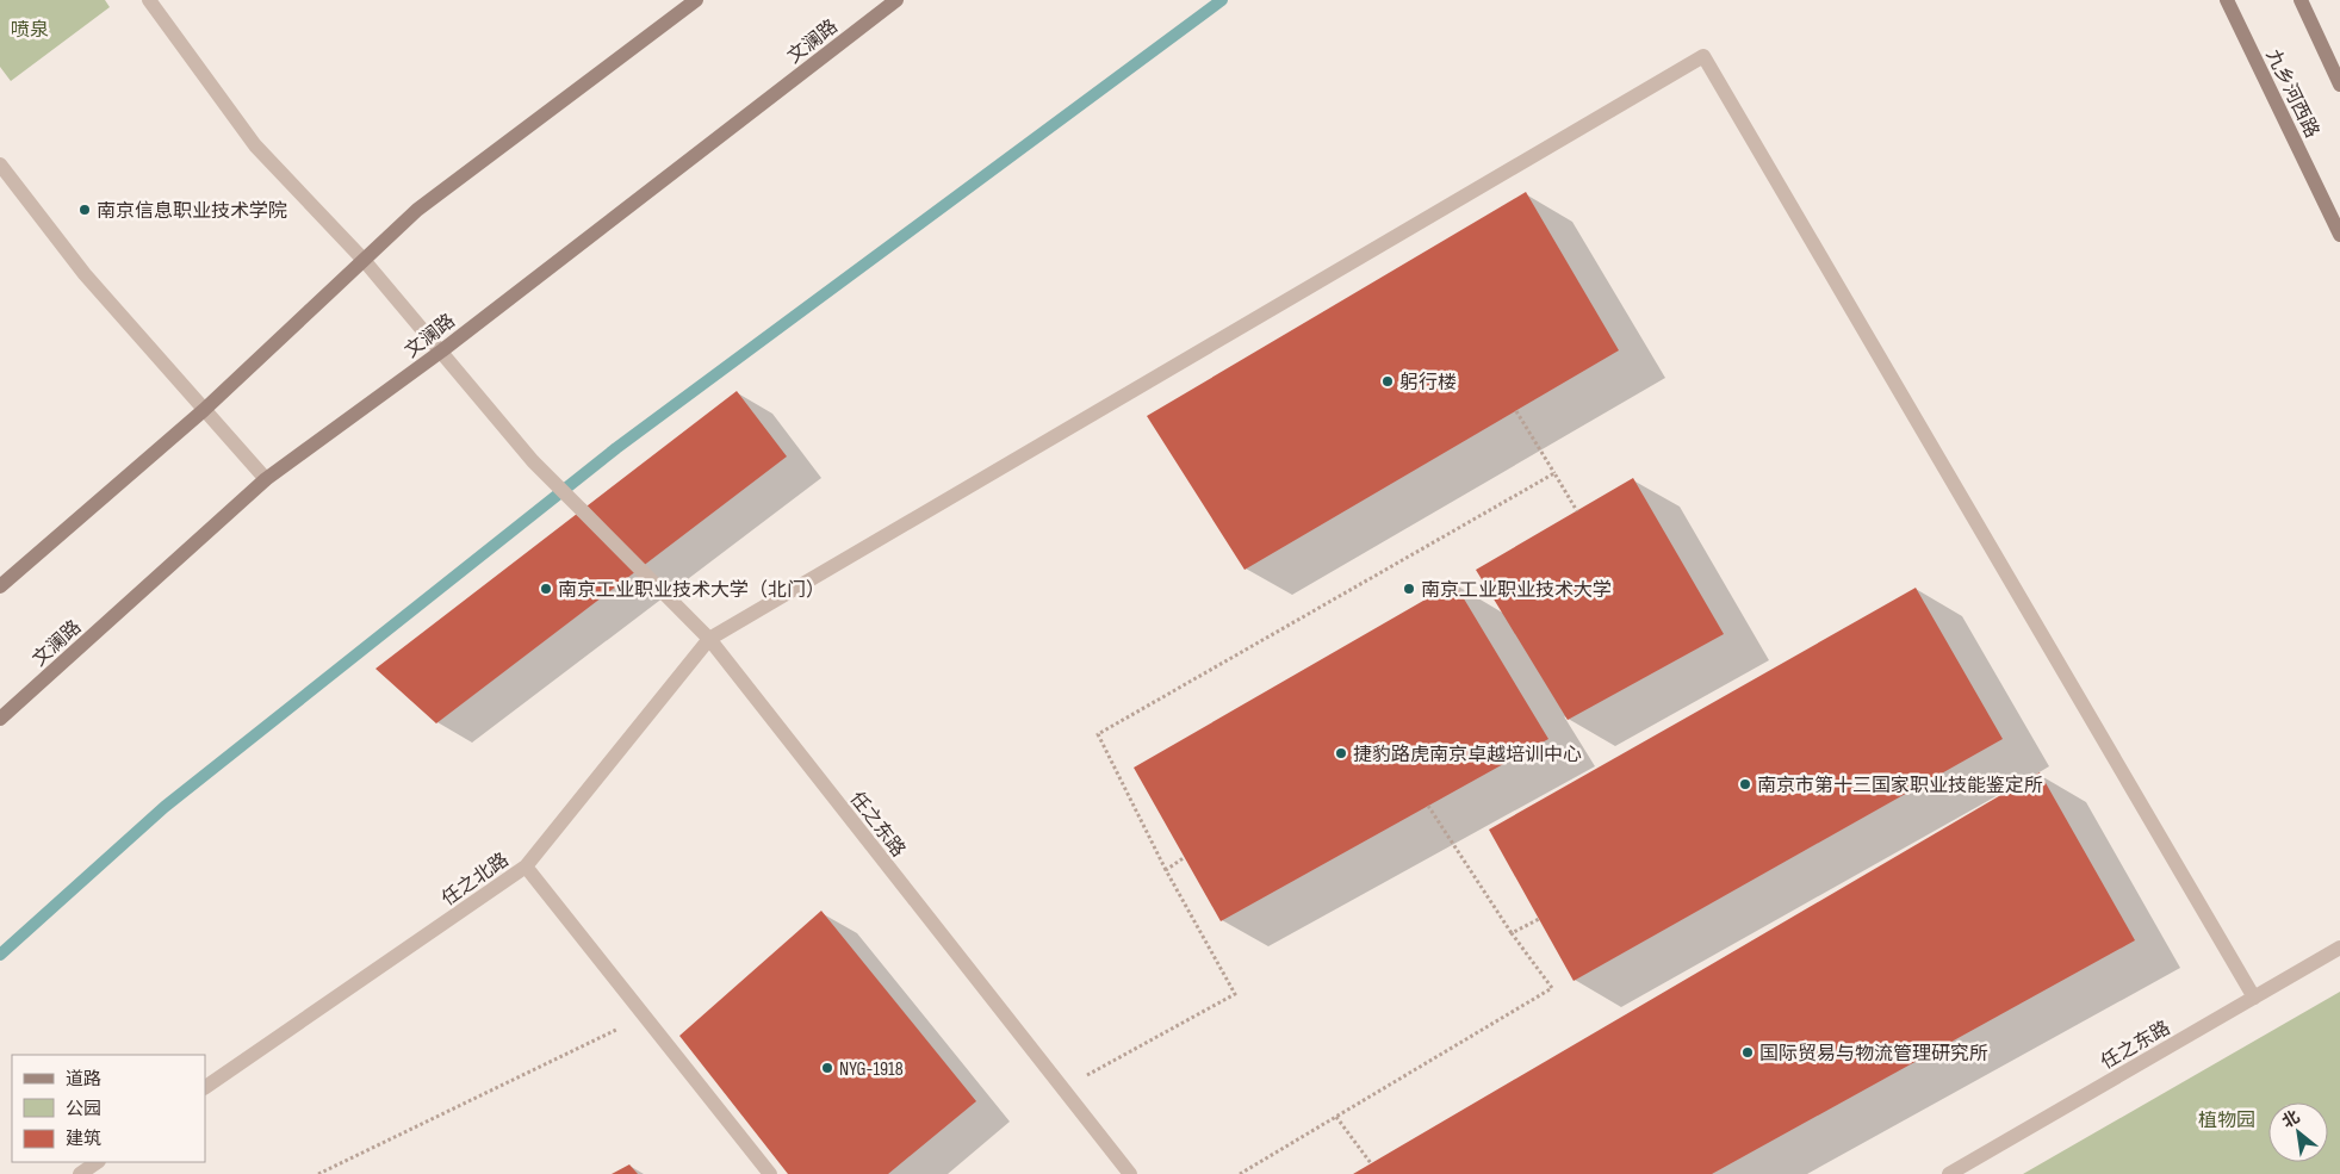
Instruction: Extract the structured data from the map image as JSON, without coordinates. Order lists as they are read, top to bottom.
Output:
{
  "streets": {
    "main road": ["文澜路", "九乡河西路"],
    "street": ["任之东路", "任之北路"]
  },
  "crossings": [
    ["文澜路", "任之东路"],
    ["任之东路", "任之北路"]
  ],
  "parks": ["喷泉", "植物园"],
  "places": [
    "南京信息职业技术学院",
    "躬行楼",
    "南京工业职业技术大学（北门）",
    "南京工业职业技术大学",
    "捷豹路虎南京卓越培训中心",
    "南京市第十三国家职业技能鉴定所",
    "国际贸易与物流管理研究所",
    "NYG-1918"
  ],
  "legend": ["道路", "公园", "建筑"],
  "north": "top left"
}
